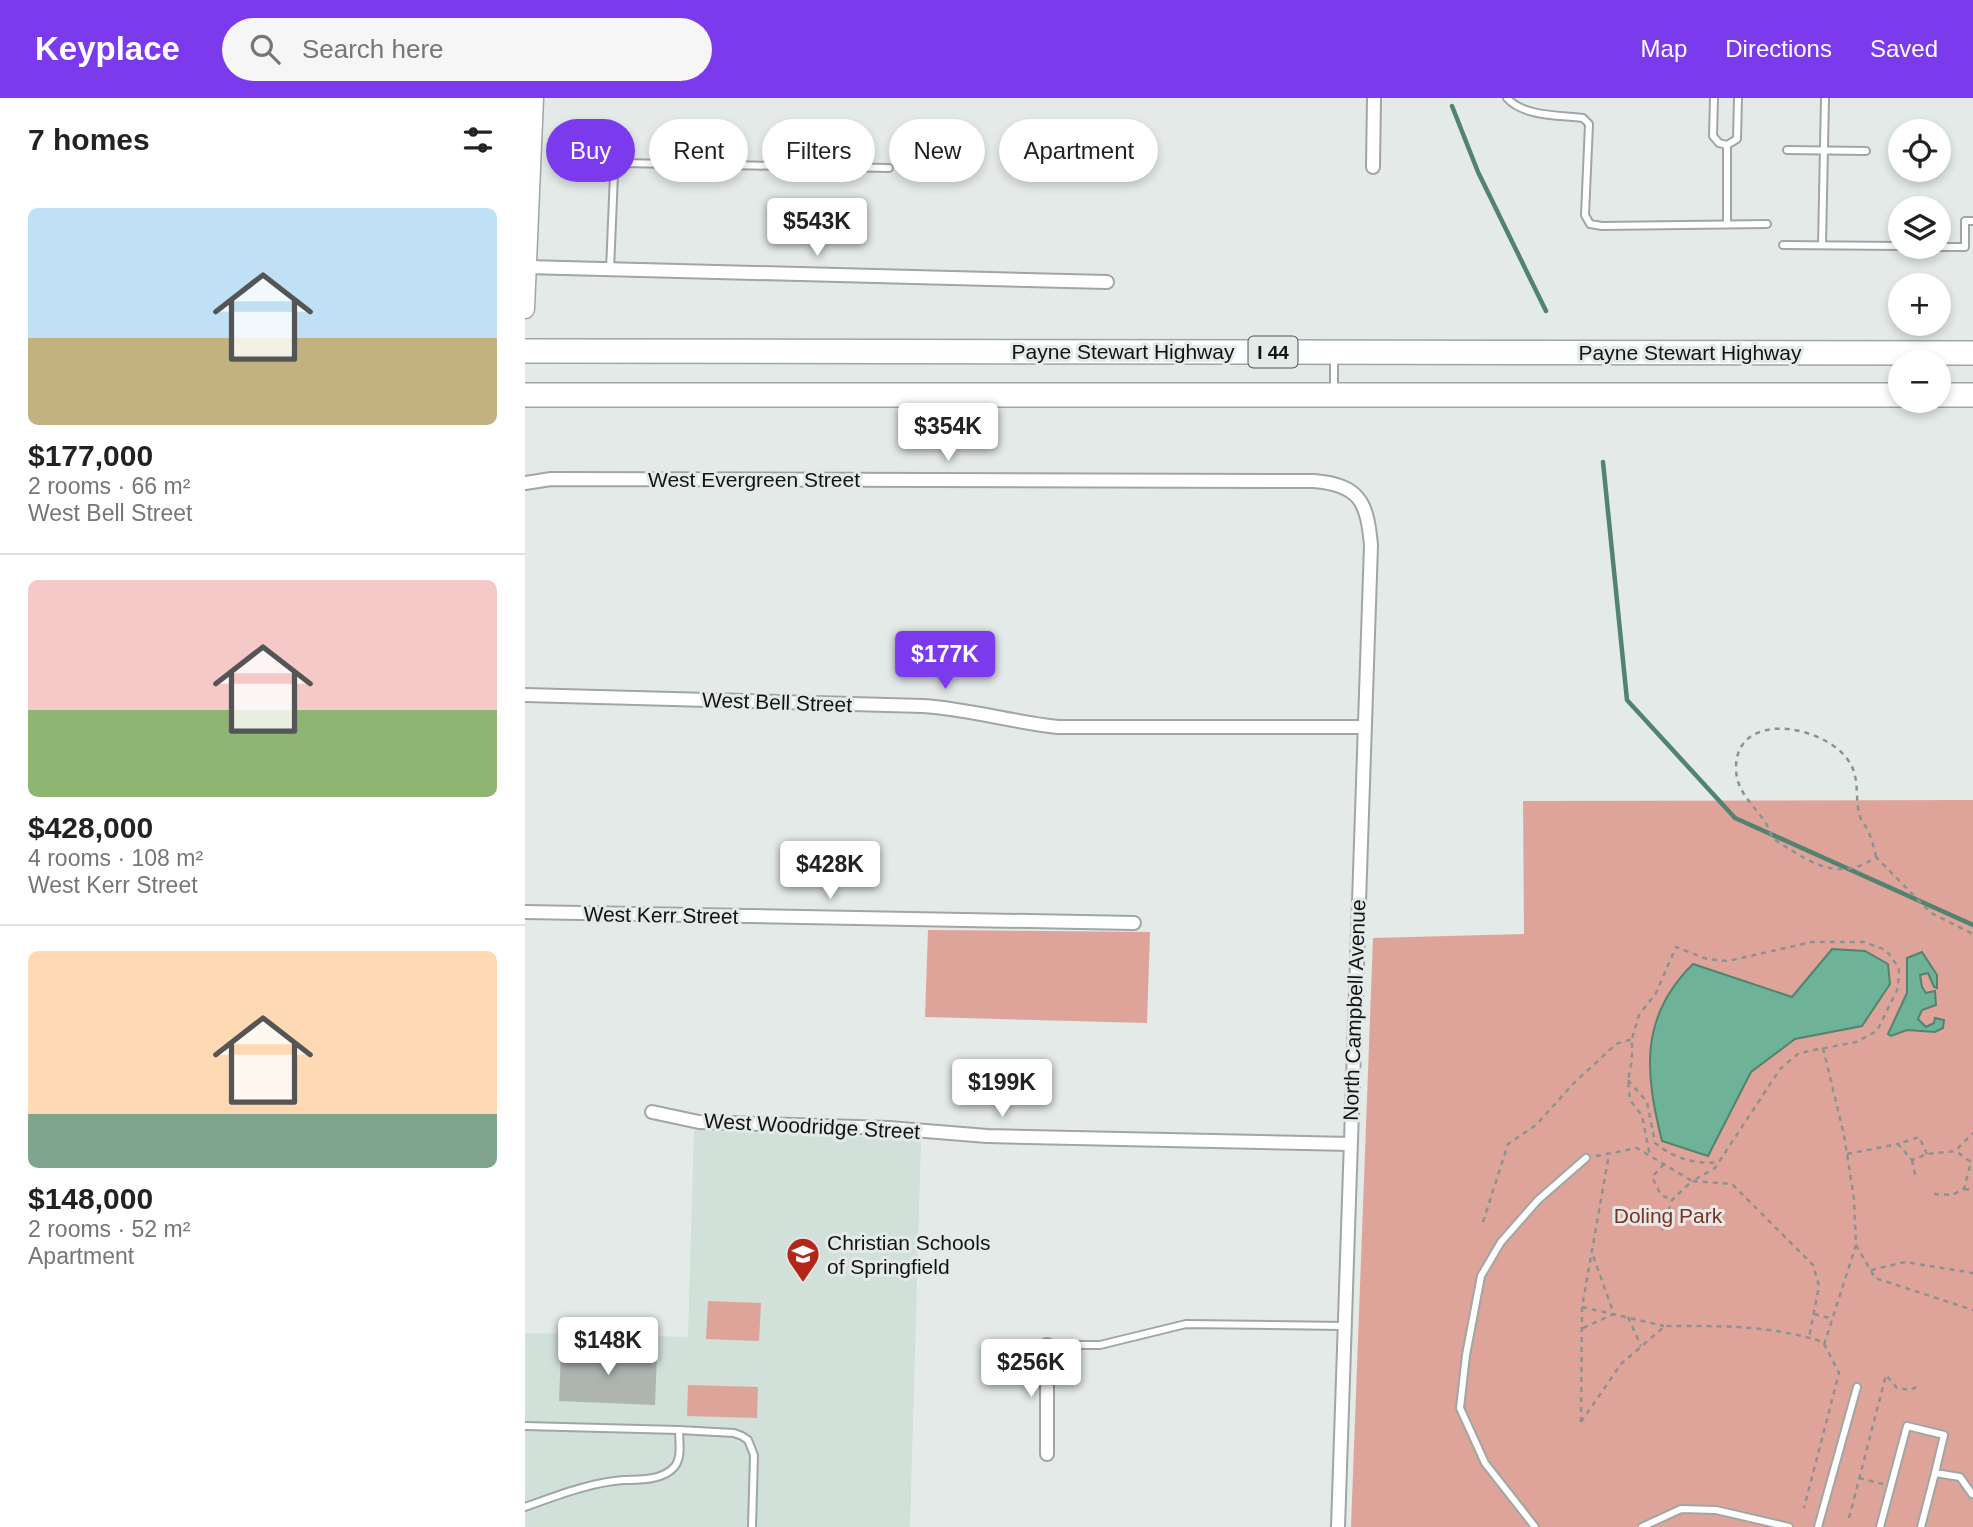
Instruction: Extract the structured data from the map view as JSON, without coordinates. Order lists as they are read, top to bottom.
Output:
{
  "streets": {
    "highway": ["Payne Stewart Highway", "I 44"],
    "street": [
      "West Evergreen Street",
      "West Bell Street",
      "West Kerr Street",
      "North Campbell Avenue",
      "West Woodridge Street"
    ]
  },
  "crossings": [
    ["West Evergreen Street", "North Campbell Avenue"],
    ["West Bell Street", "North Campbell Avenue"],
    ["North Campbell Avenue", "West Woodridge Street"]
  ],
  "parks": ["Doling Park"],
  "places": {
    "school or university": ["Christian Schools of Springfield"]
  },
  "page": {
    "header": "Keyplace",
    "search": "Search here",
    "nav": ["Map", "Directions", "Saved"],
    "heading": "7 homes",
    "map_buttons": ["+", "−"],
    "chip": [
      "Buy",
      "Rent",
      "Filters",
      "New",
      "Apartment"
    ],
    "list": [
      {
        "name": "$177,000",
        "note": "2 rooms · 66 m² · West Bell Street"
      },
      {
        "name": "$428,000",
        "note": "4 rooms · 108 m² · West Kerr Street"
      },
      {
        "name": "$148,000",
        "note": "2 rooms · 52 m² · Apartment"
      }
    ],
    "price": [
      "$543K",
      "$354K",
      "$177K",
      "$428K",
      "$199K",
      "$148K",
      "$256K"
    ]
  }
}
